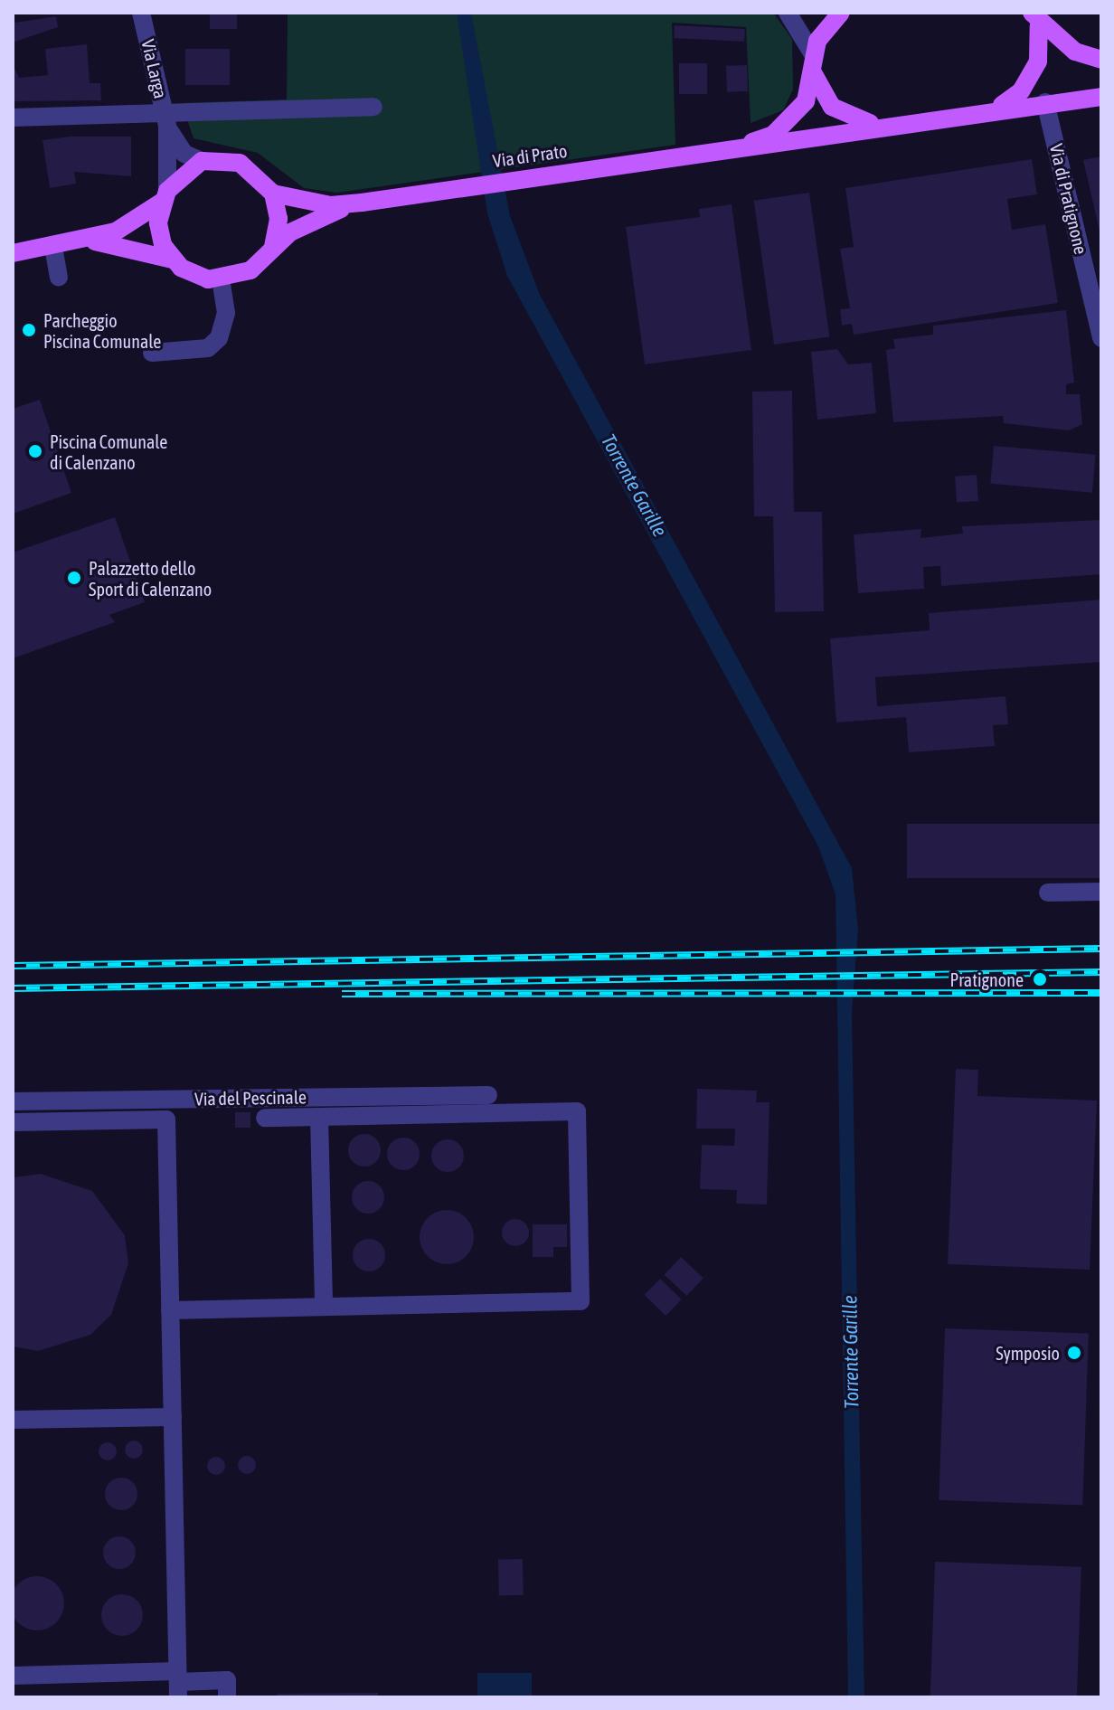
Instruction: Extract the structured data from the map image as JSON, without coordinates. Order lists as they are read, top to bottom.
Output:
{
  "streets": {
    "main road": ["Via di Prato"],
    "street": ["Via Larga", "Via di Pratignone", "Via del Pescinale"]
  },
  "crossings": [
    ["Via Larga", "Via di Prato"],
    ["Via di Prato", "Via di Pratignone"]
  ],
  "water": ["Torrente Garille"],
  "places": [
    "Parcheggio Piscina Comunale",
    "Piscina Comunale di Calenzano",
    "Palazzetto dello Sport di Calenzano",
    "Pratignone",
    "Symposio"
  ]
}
